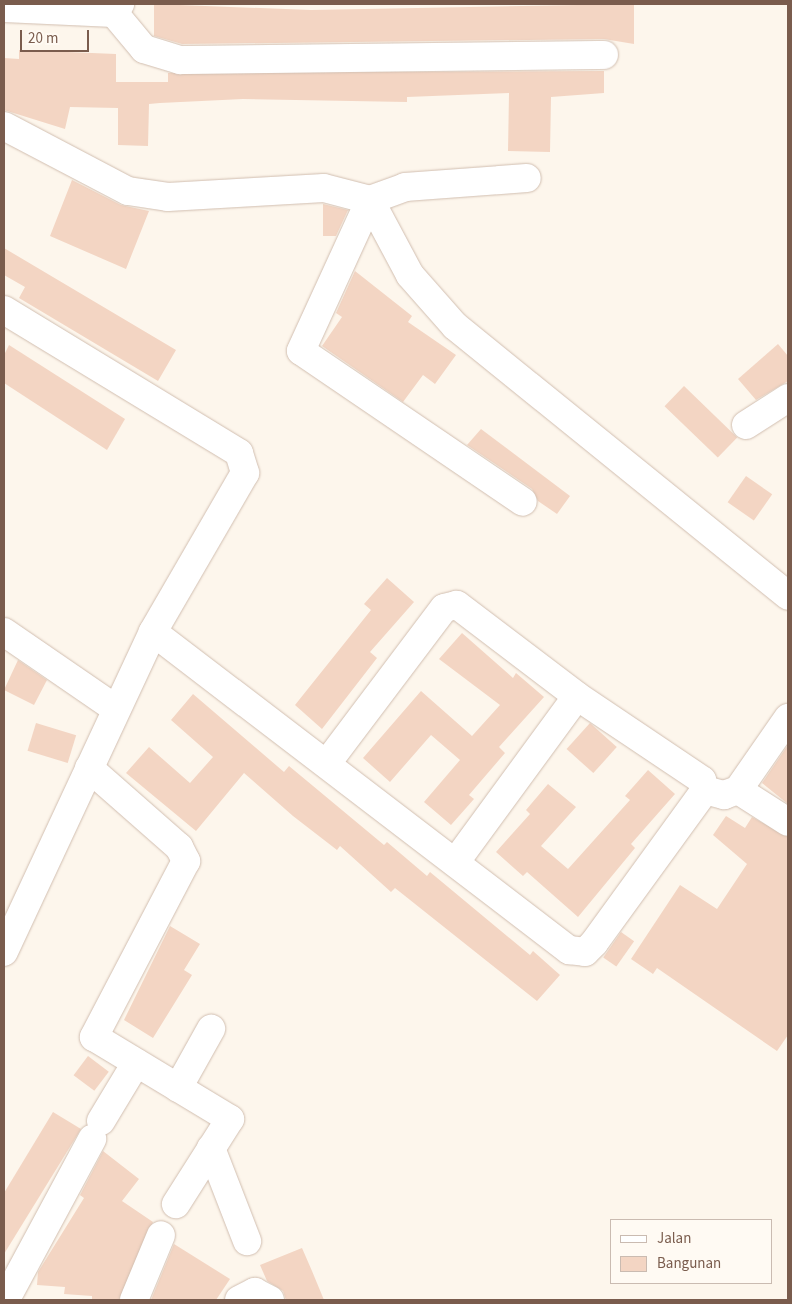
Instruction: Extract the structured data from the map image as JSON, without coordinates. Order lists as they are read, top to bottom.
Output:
{
  "legend": ["Jalan", "Bangunan"],
  "scale_bar": "20 m"
}
